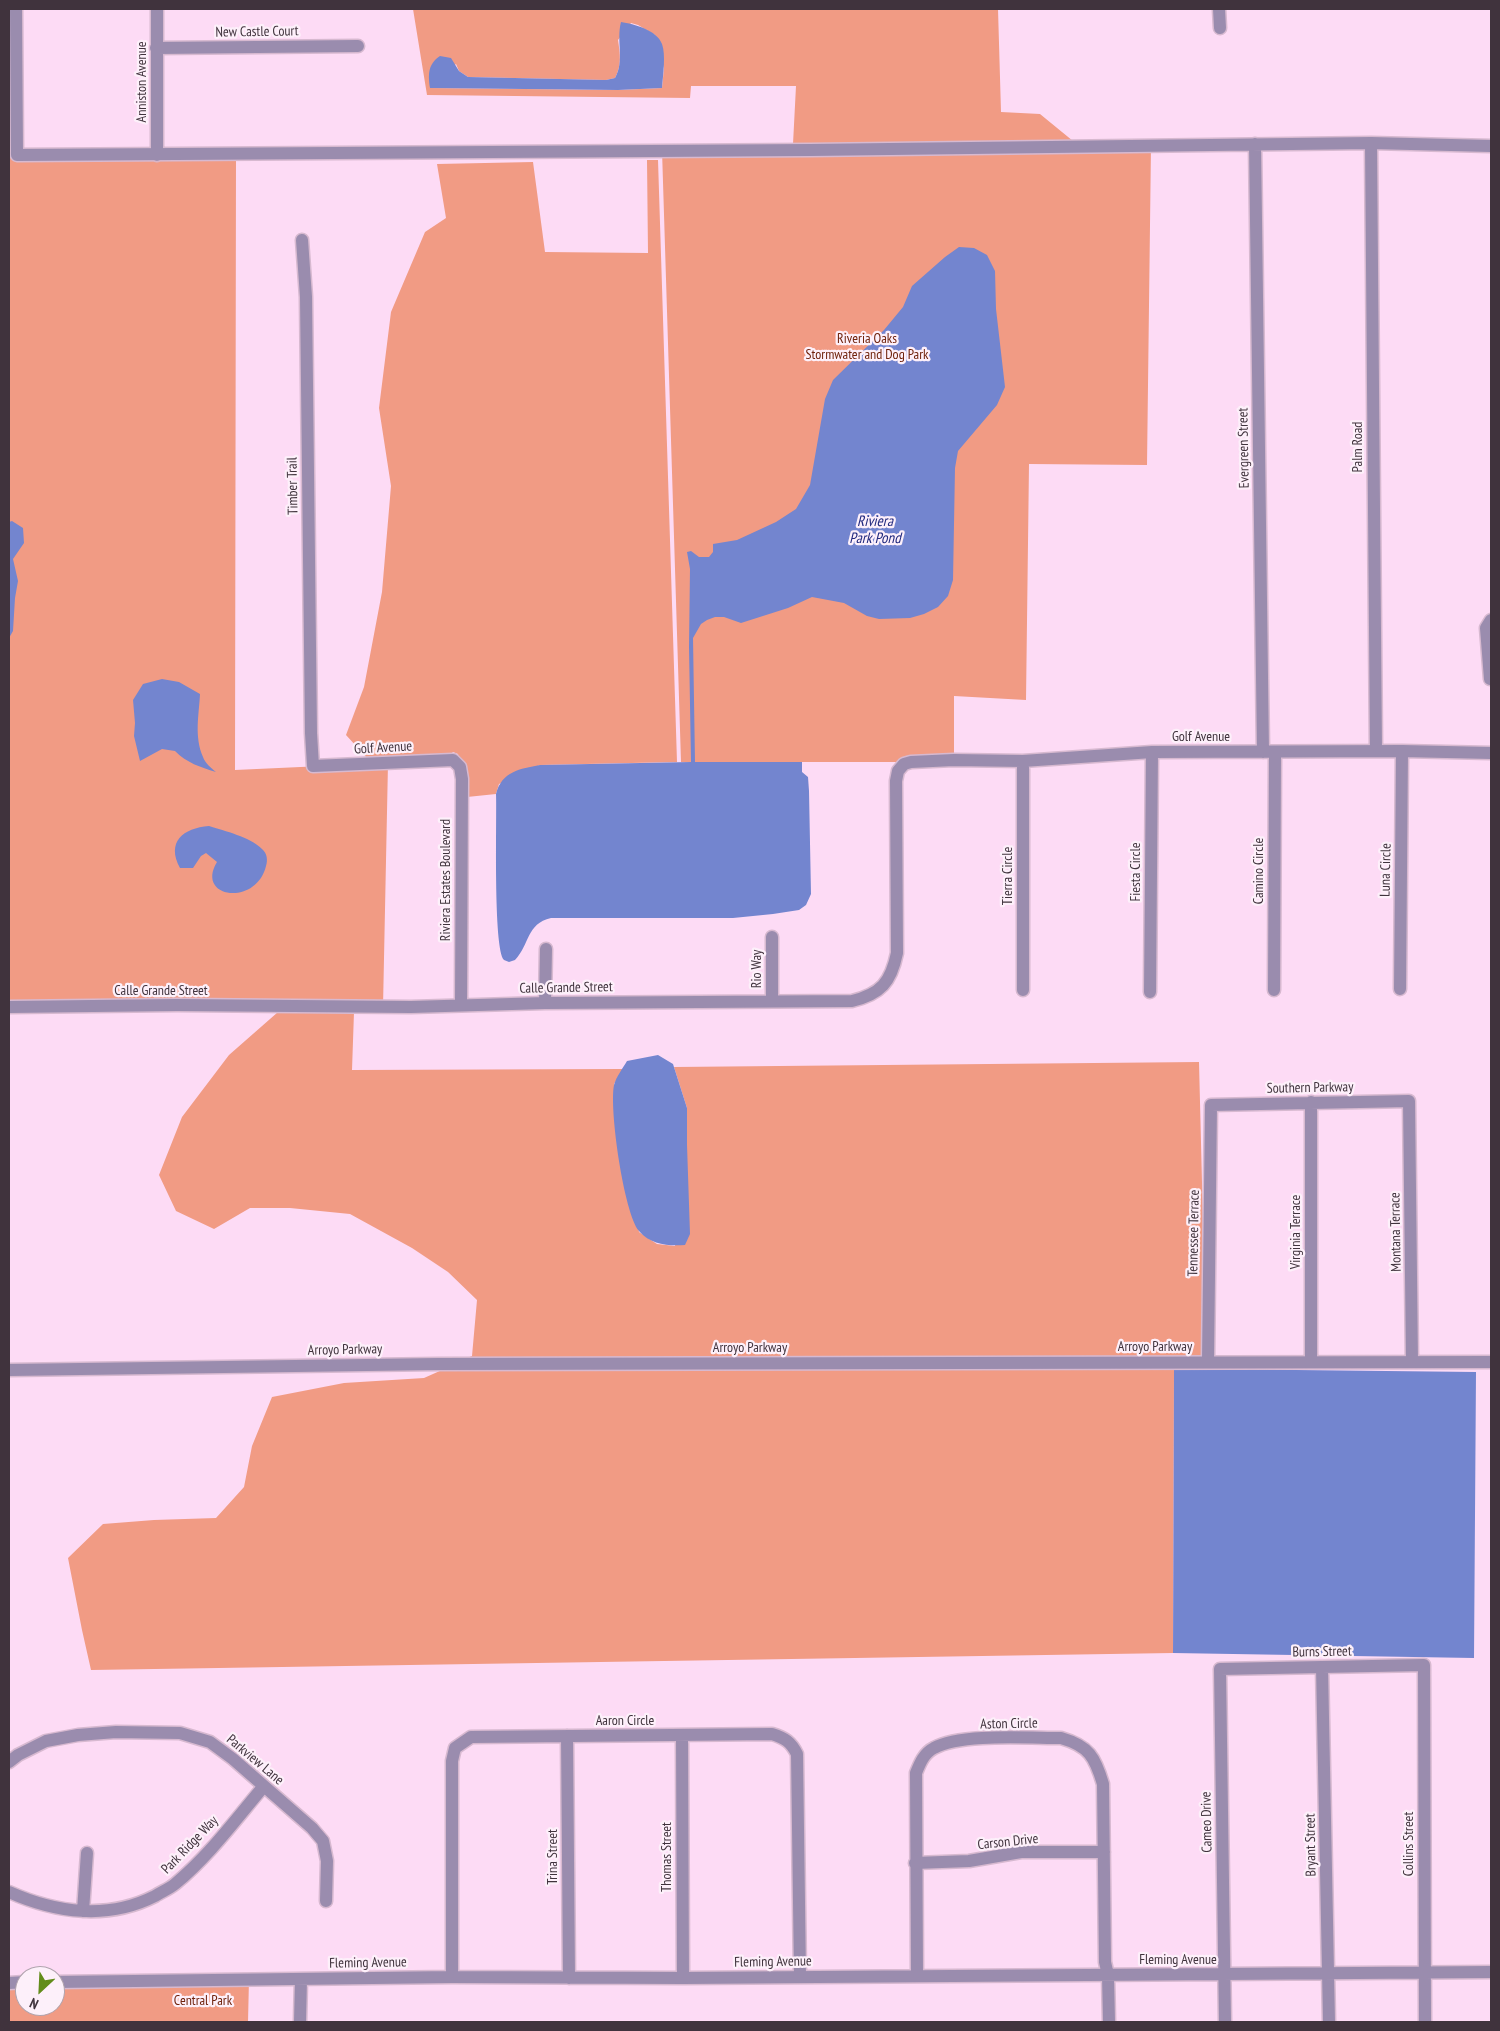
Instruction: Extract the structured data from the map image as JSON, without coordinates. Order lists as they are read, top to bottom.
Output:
{
  "streets": {
    "street": [
      "New Castle Court",
      "Anniston Avenue",
      "Palm Road",
      "Evergreen Street",
      "Timber Trail",
      "Golf Avenue",
      "Luna Circle",
      "Camino Circle",
      "Fiesta Circle",
      "Tierra Circle",
      "Riviera Estates Boulevard",
      "Rio Way",
      "Calle Grande Street",
      "Southern Parkway",
      "Virginia Terrace",
      "Montana Terrace",
      "Tennessee Terrace",
      "Arroyo Parkway",
      "Burns Street",
      "Aaron Circle",
      "Aston Circle",
      "Parkview Lane",
      "Cameo Drive",
      "Carson Drive",
      "Collins Street",
      "Park Ridge Way",
      "Bryant Street",
      "Trina Street",
      "Thomas Street",
      "Fleming Avenue"
    ]
  },
  "crossings": [
    ["New Castle Court", "Anniston Avenue"],
    ["Palm Road", "Golf Avenue"],
    ["Evergreen Street", "Golf Avenue"],
    ["Evergreen Street", "Camino Circle"],
    ["Timber Trail", "Golf Avenue"],
    ["Golf Avenue", "Luna Circle"],
    ["Golf Avenue", "Camino Circle"],
    ["Golf Avenue", "Fiesta Circle"],
    ["Golf Avenue", "Tierra Circle"],
    ["Golf Avenue", "Riviera Estates Boulevard"],
    ["Golf Avenue", "Calle Grande Street"],
    ["Riviera Estates Boulevard", "Calle Grande Street"],
    ["Rio Way", "Calle Grande Street"],
    ["Southern Parkway", "Virginia Terrace"],
    ["Southern Parkway", "Montana Terrace"],
    ["Southern Parkway", "Tennessee Terrace"],
    ["Virginia Terrace", "Arroyo Parkway"],
    ["Montana Terrace", "Arroyo Parkway"],
    ["Tennessee Terrace", "Arroyo Parkway"],
    ["Burns Street", "Cameo Drive"],
    ["Burns Street", "Collins Street"],
    ["Burns Street", "Bryant Street"],
    ["Aaron Circle", "Trina Street"],
    ["Aaron Circle", "Thomas Street"],
    ["Aaron Circle", "Fleming Avenue"],
    ["Aston Circle", "Carson Drive"],
    ["Aston Circle", "Fleming Avenue"],
    ["Parkview Lane", "Park Ridge Way"],
    ["Cameo Drive", "Fleming Avenue"],
    ["Collins Street", "Fleming Avenue"],
    ["Bryant Street", "Fleming Avenue"],
    ["Trina Street", "Fleming Avenue"],
    ["Thomas Street", "Fleming Avenue"]
  ],
  "water": ["Riviera Park Pond"],
  "parks": ["Riveria Oaks Stormwater and Dog Park", "Central Park"],
  "north": "bottom left"
}
